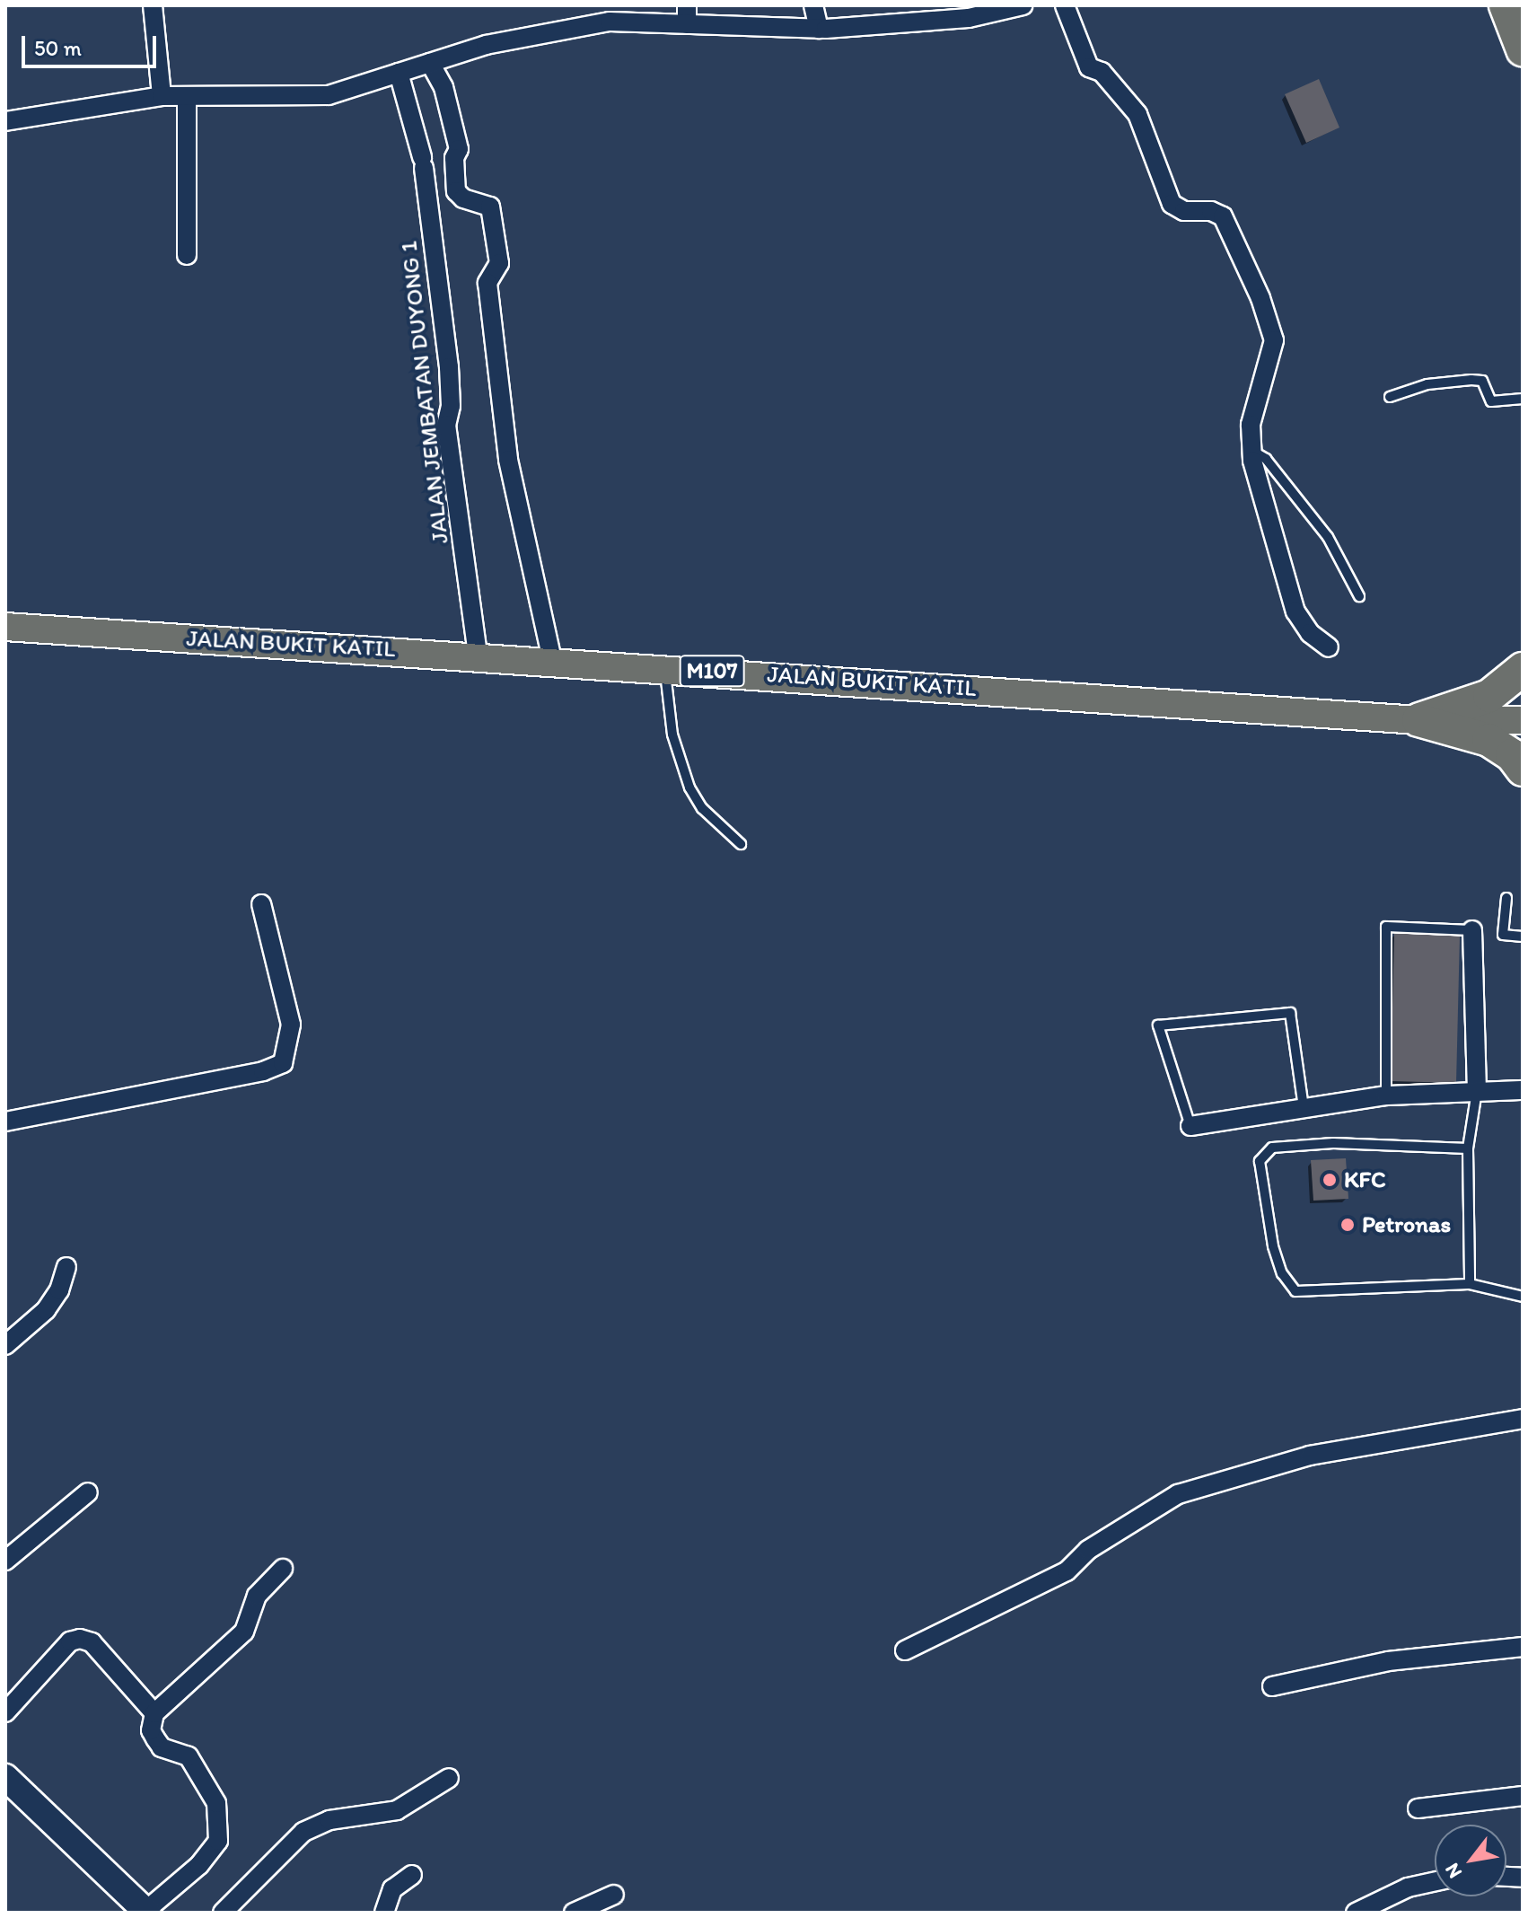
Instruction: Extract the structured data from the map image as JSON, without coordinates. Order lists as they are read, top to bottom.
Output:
{
  "streets": {
    "main road": ["JALAN BUKIT KATIL", "M107"],
    "street": ["JALAN JEMBATAN DUYONG 1"]
  },
  "crossings": [
    ["JALAN JEMBATAN DUYONG 1", "JALAN BUKIT KATIL"]
  ],
  "places": ["KFC", "Petronas"],
  "scale_bar": "50 m",
  "north": "bottom left"
}
